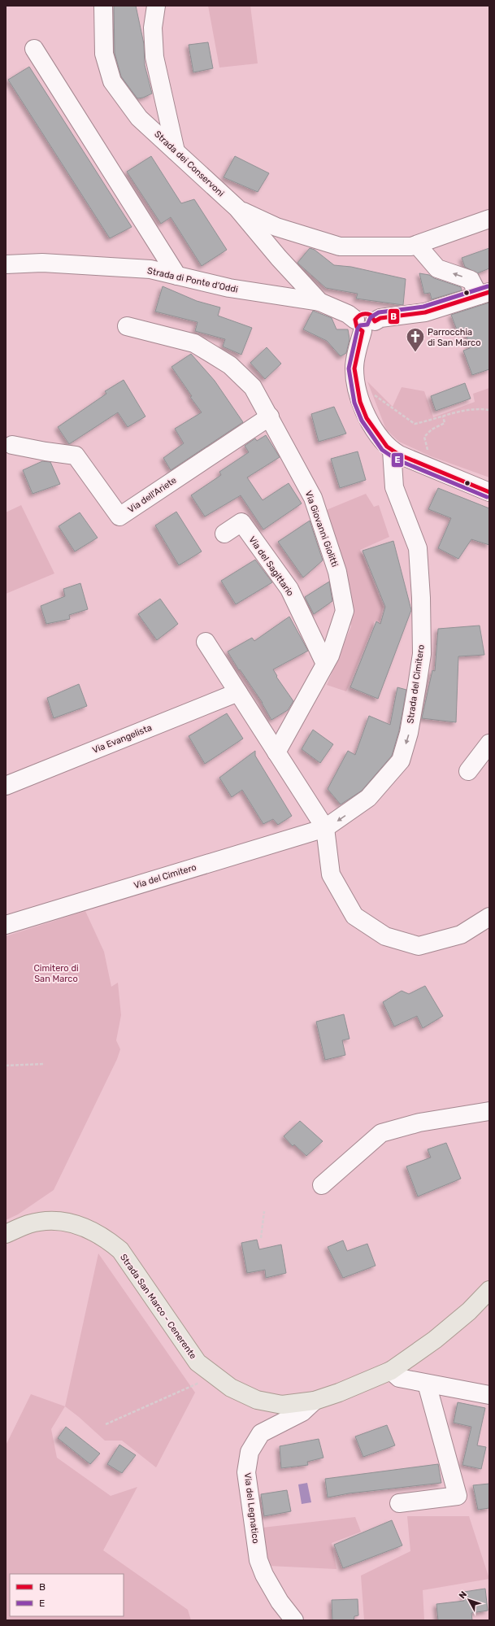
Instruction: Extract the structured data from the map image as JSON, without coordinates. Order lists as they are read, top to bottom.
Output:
{
  "streets": {
    "main road": ["Strada San Marco - Cenerente"],
    "street": [
      "Strada dei Conservoni",
      "Strada di Ponte d'Oddi",
      "Via dell'Ariete",
      "Via Giovanni Giolitti",
      "Via del Sagittario",
      "Strada del Cimitero",
      "Via Evangelista",
      "Via del Cimitero",
      "Via del Legnatico"
    ]
  },
  "crossings": [
    ["Strada dei Conservoni", "Strada di Ponte d'Oddi"],
    ["Via dell'Ariete", "Via Giovanni Giolitti"],
    ["Via Giovanni Giolitti", "Via del Sagittario"],
    ["Strada del Cimitero", "Via del Cimitero"],
    ["Strada San Marco - Cenerente", "Via del Legnatico"]
  ],
  "one_way": ["Strada del Cimitero"],
  "parks": ["Cimitero di San Marco"],
  "places": {
    "church": ["Parrocchia di San Marco"]
  },
  "lines": ["transit line E", "transit line B"],
  "legend": ["B", "E"],
  "north": "top left"
}
